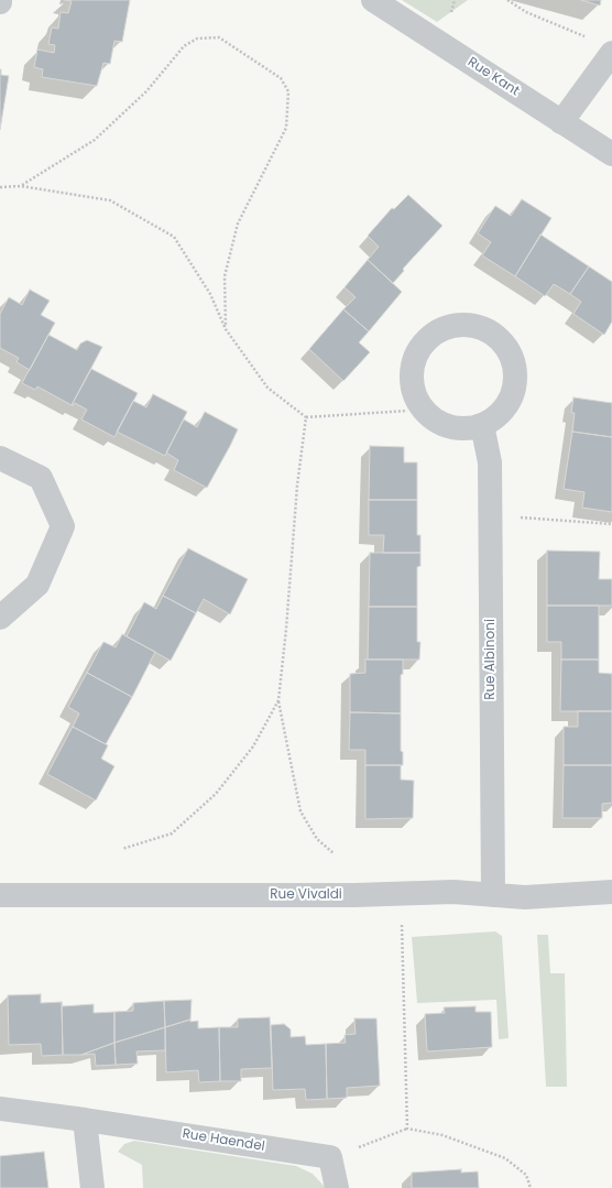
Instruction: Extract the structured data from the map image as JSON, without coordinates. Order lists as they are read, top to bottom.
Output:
{
  "streets": {
    "street": [
      "Rue Kant",
      "Rue Albinoni",
      "Rue Vivaldi",
      "Rue Haendel"
    ]
  },
  "crossings": [
    ["Rue Albinoni", "Rue Vivaldi"]
  ]
}
